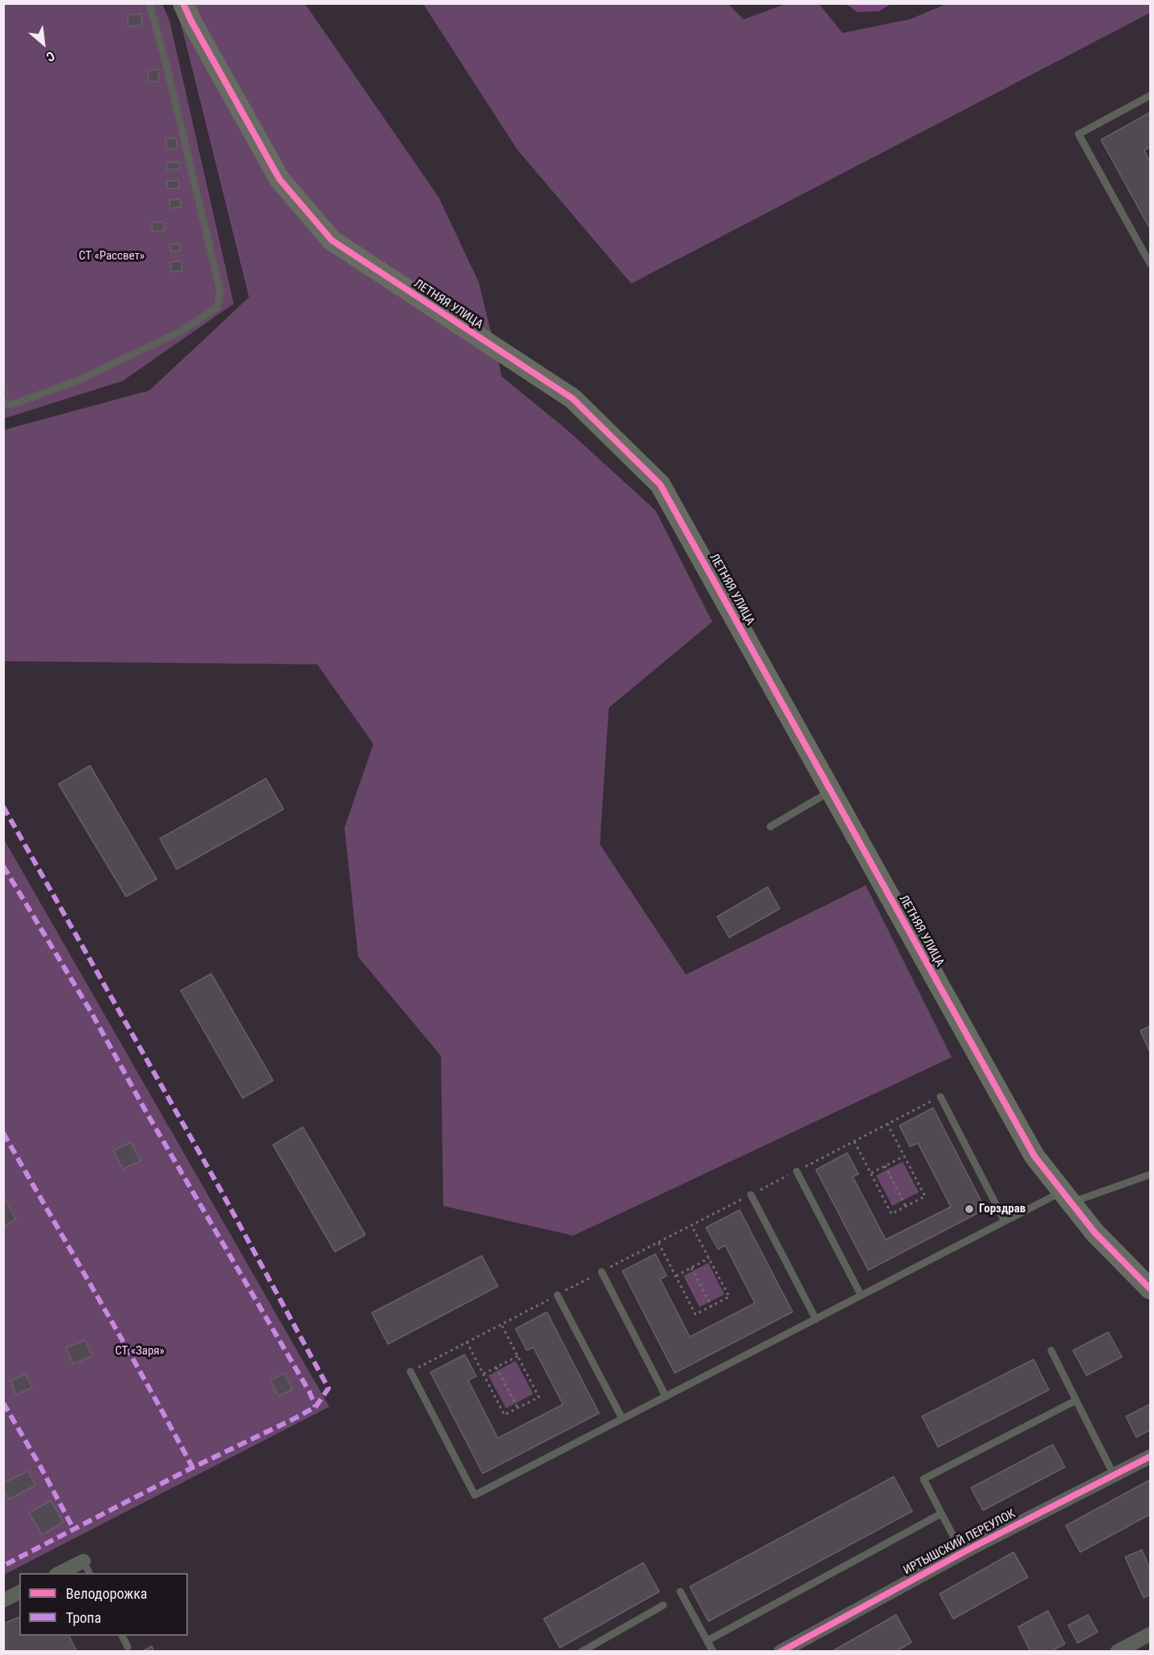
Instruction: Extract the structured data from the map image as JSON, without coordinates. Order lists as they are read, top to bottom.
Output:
{
  "streets": {
    "street": ["ЛЕТНЯЯ УЛИЦА", "ИРТЫШСКИЙ ПЕРЕУЛОК"]
  },
  "parks": ["СТ «Рассвет»", "СТ «Заря»"],
  "places": ["Горздрав"],
  "legend": ["Велодорожка", "Тропа"],
  "north": "bottom right"
}
